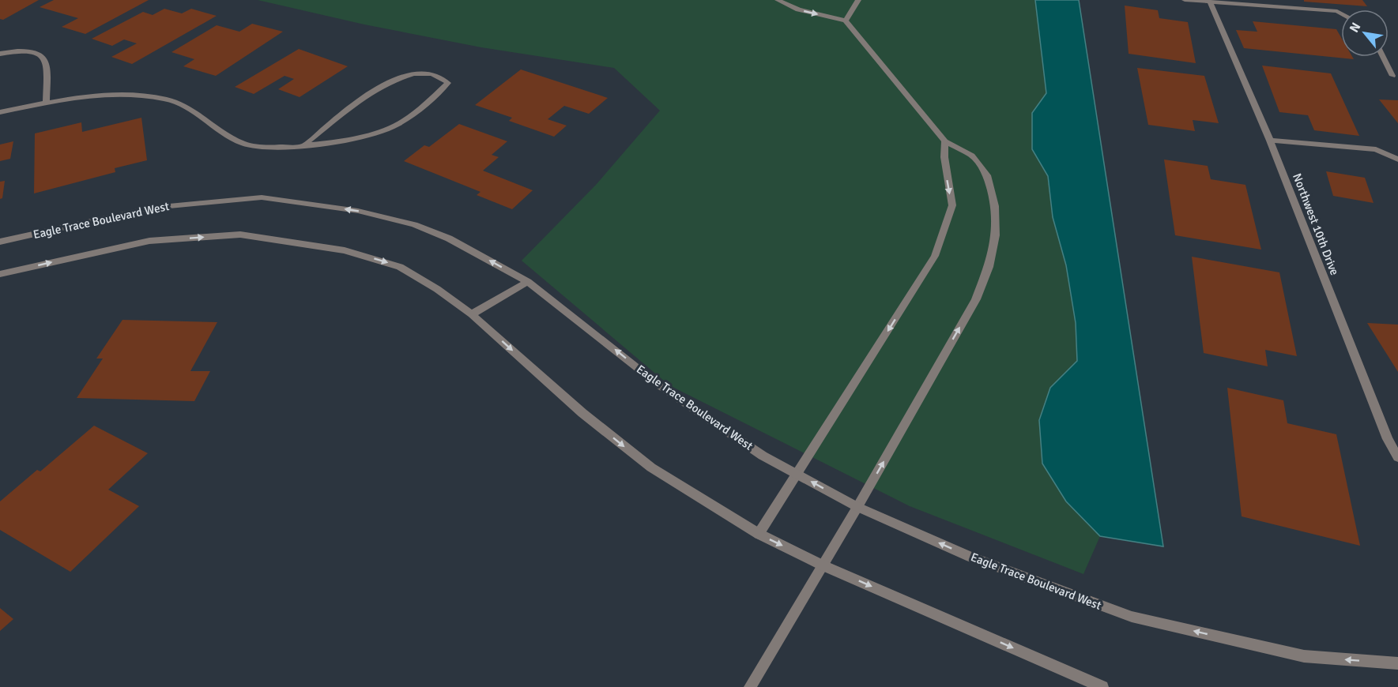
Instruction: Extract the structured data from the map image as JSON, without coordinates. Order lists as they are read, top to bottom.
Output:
{
  "streets": {
    "street": ["Eagle Trace Boulevard West", "Northwest 10th Drive"]
  },
  "north": "top left"
}
